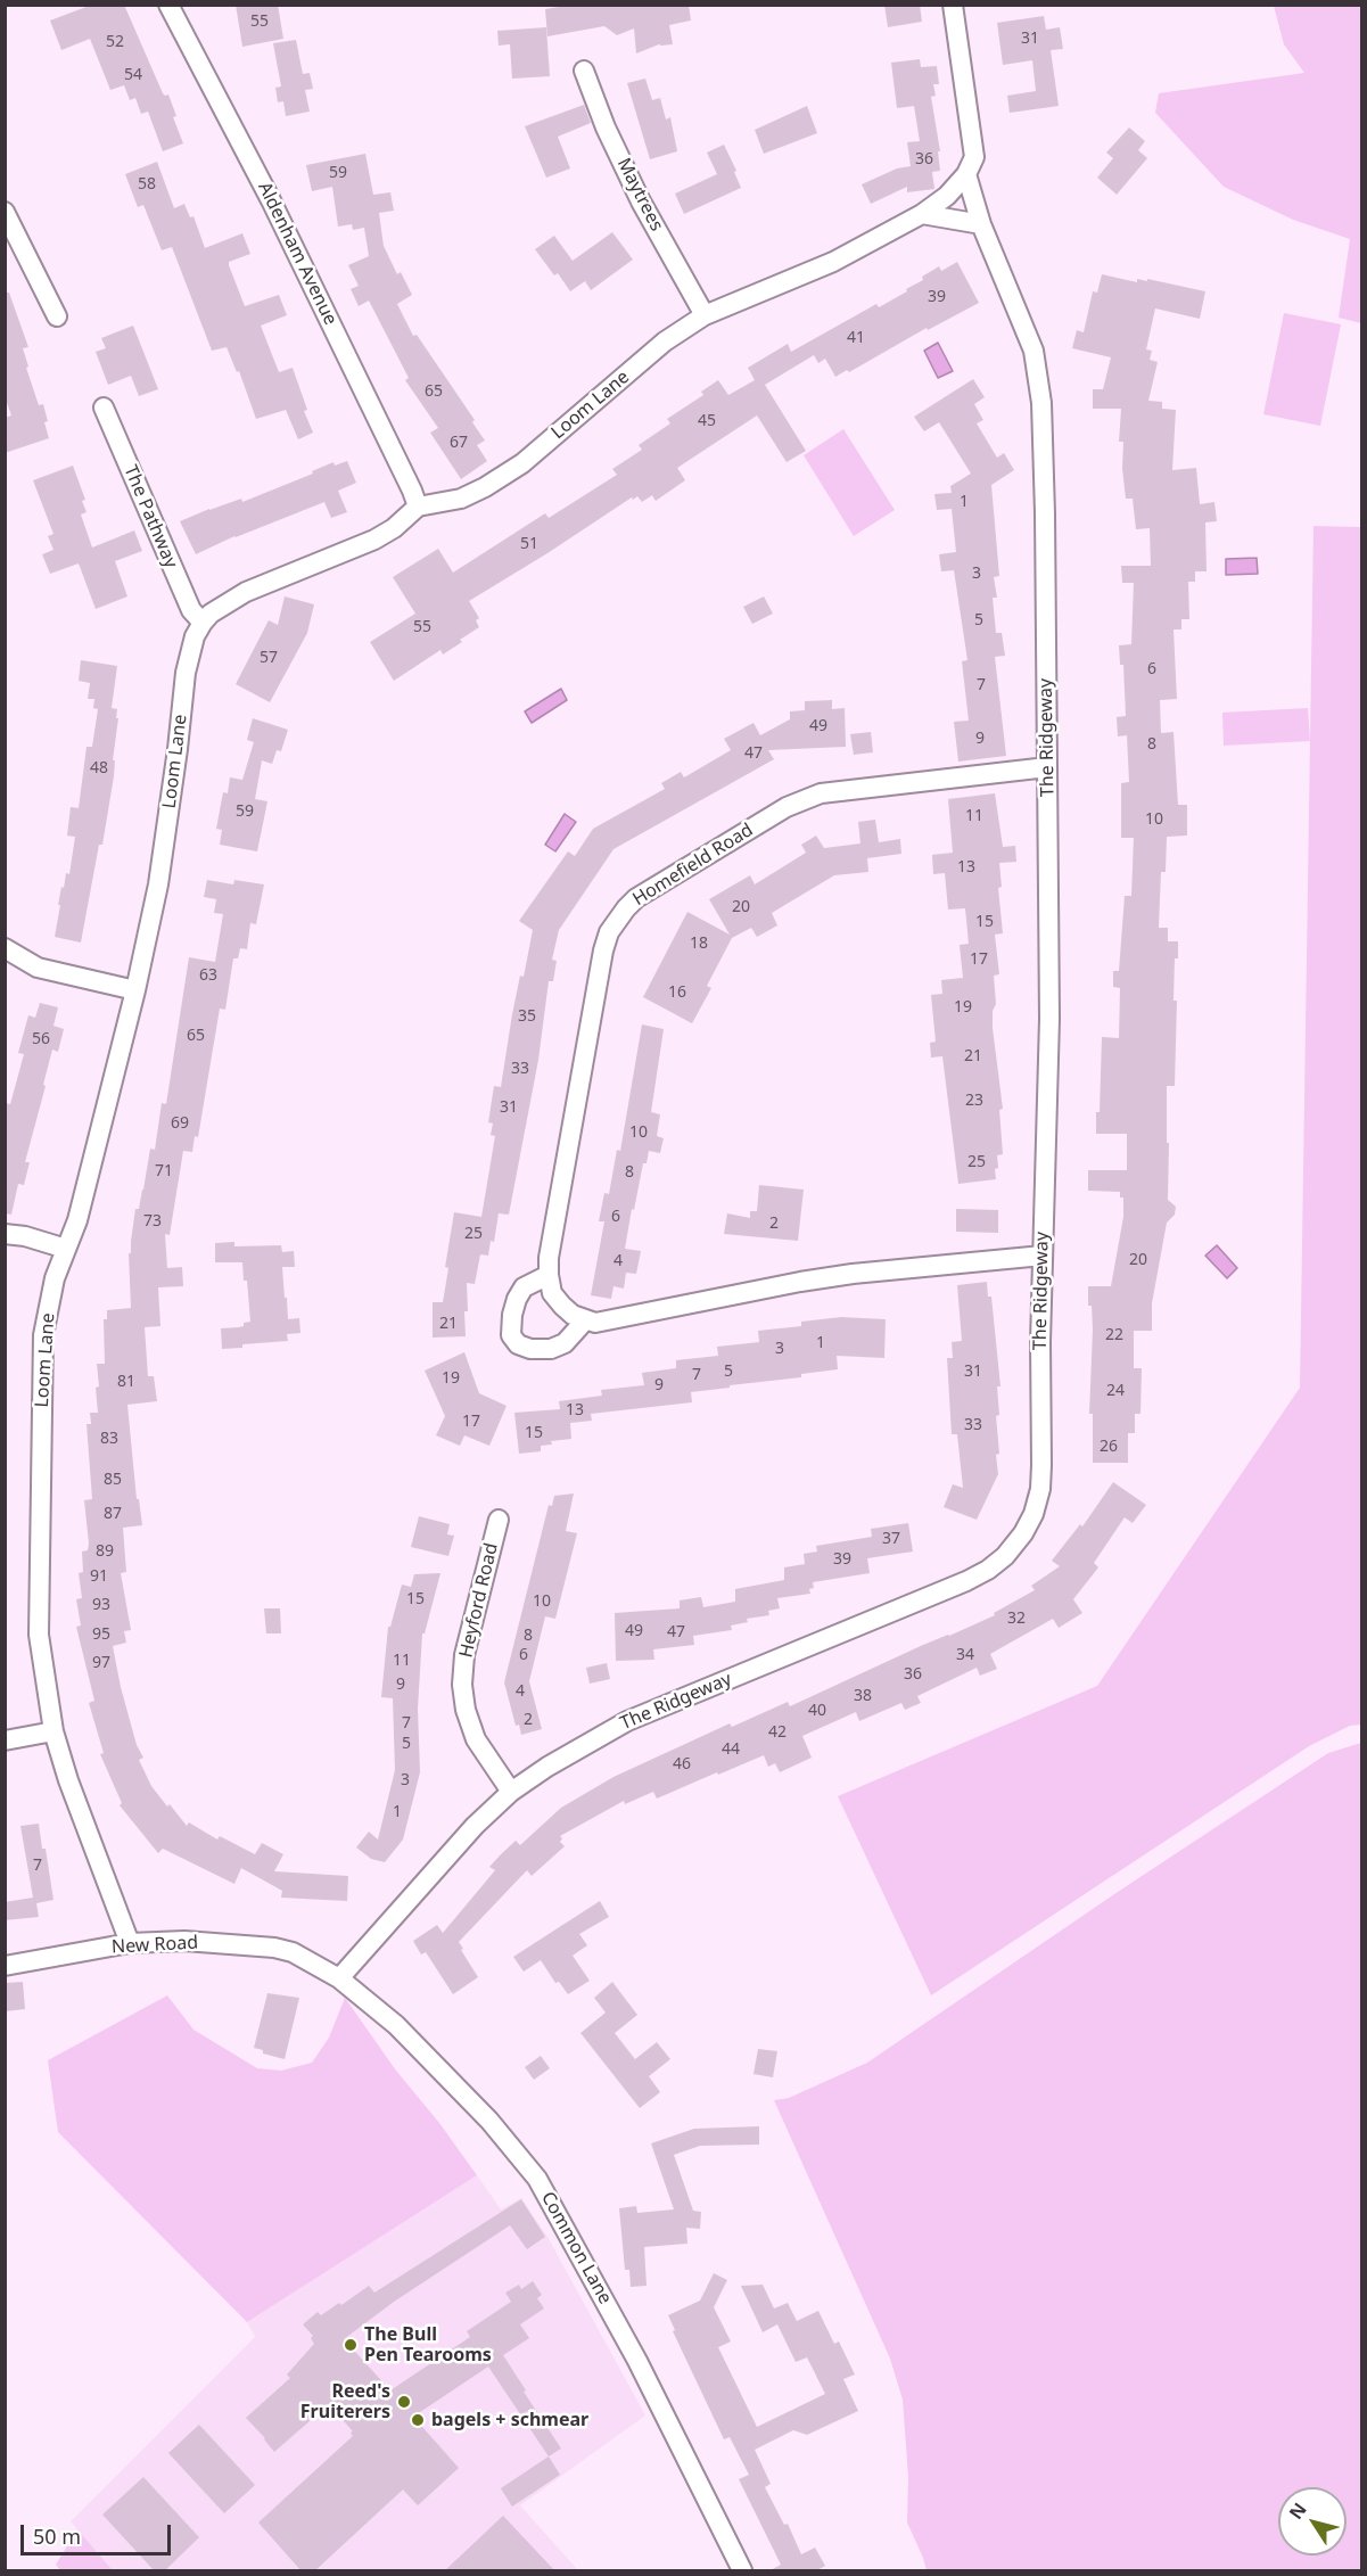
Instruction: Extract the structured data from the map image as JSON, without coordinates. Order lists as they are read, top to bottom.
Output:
{
  "streets": {
    "street": [
      "Maytrees",
      "Aldenham Avenue",
      "Loom Lane",
      "The Pathway",
      "The Ridgeway",
      "Homefield Road",
      "Heyford Road",
      "New Road",
      "Common Lane"
    ]
  },
  "crossings": [
    ["Maytrees", "Loom Lane"],
    ["Aldenham Avenue", "Loom Lane"],
    ["Loom Lane", "The Pathway"],
    ["Loom Lane", "The Ridgeway"],
    ["Loom Lane", "New Road"],
    ["The Ridgeway", "Homefield Road"],
    ["The Ridgeway", "Heyford Road"],
    ["The Ridgeway", "New Road"],
    ["The Ridgeway", "Common Lane"],
    ["New Road", "Common Lane"]
  ],
  "places": ["The Bull Pen Tearooms", "Reed's Fruiterers", "bagels + schmear"],
  "house_numbers": [
    "55",
    "31",
    "52",
    "54",
    "36",
    "59",
    "58",
    "39",
    "41",
    "65",
    "45",
    "67",
    "1",
    "51",
    "3",
    "5",
    "55",
    "57",
    "6",
    "7",
    "49",
    "9",
    "8",
    "47",
    "48",
    "59",
    "11",
    "10",
    "13",
    "20",
    "15",
    "18",
    "17",
    "63",
    "16",
    "19",
    "35",
    "65",
    "56",
    "21",
    "33",
    "23",
    "31",
    "69",
    "10",
    "25",
    "71",
    "8",
    "6",
    "73",
    "2",
    "25",
    "20",
    "4",
    "21",
    "22",
    "1",
    "3",
    "5",
    "31",
    "7",
    "19",
    "81",
    "9",
    "24",
    "13",
    "17",
    "33",
    "15",
    "83",
    "26",
    "85",
    "87",
    "37",
    "89",
    "39",
    "91",
    "15",
    "10",
    "93",
    "32",
    "49",
    "47",
    "95",
    "8",
    "6",
    "34",
    "11",
    "97",
    "36",
    "9",
    "4",
    "38",
    "40",
    "2",
    "7",
    "42",
    "5",
    "44",
    "46",
    "3",
    "1",
    "7"
  ],
  "scale_bar": "50 m",
  "north": "top left"
}
